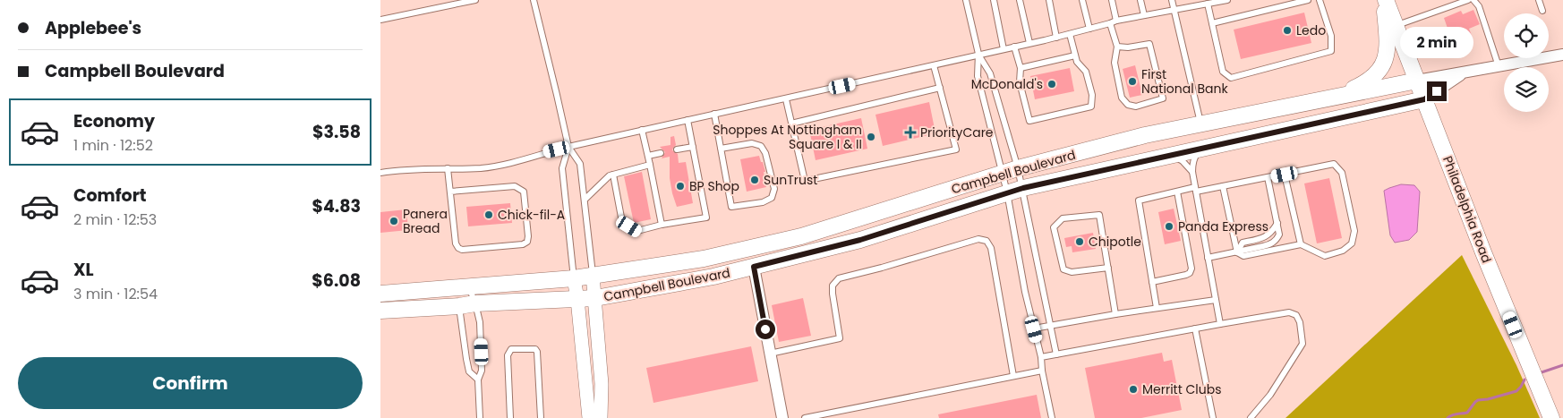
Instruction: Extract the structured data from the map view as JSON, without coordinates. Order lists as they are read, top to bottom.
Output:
{
  "streets": {
    "main road": ["Campbell Boulevard", "Philadelphia Road"]
  },
  "crossings": [
    ["Campbell Boulevard", "Philadelphia Road"]
  ],
  "places": {
    "other": [
      "Ledo",
      "First National Bank",
      "McDonald's",
      "Shoppes At Nottingham Square I & II",
      "SunTrust",
      "BP Shop",
      "Chick-fil-A",
      "Panera Bread",
      "Panda Express",
      "Chipotle",
      "Merritt Clubs"
    ],
    "health": ["PriorityCare"]
  },
  "page": {
    "banner": ["Applebee's", "Campbell Boulevard"],
    "bubble": "2 min",
    "list": [
      {
        "name": "Economy",
        "note": "1 min · 12:52",
        "value": "$3.58"
      },
      {
        "name": "Comfort",
        "note": "2 min · 12:53",
        "value": "$4.83"
      },
      {
        "name": "XL",
        "note": "3 min · 12:54",
        "value": "$6.08"
      }
    ],
    "buttons": "Confirm"
  }
}
